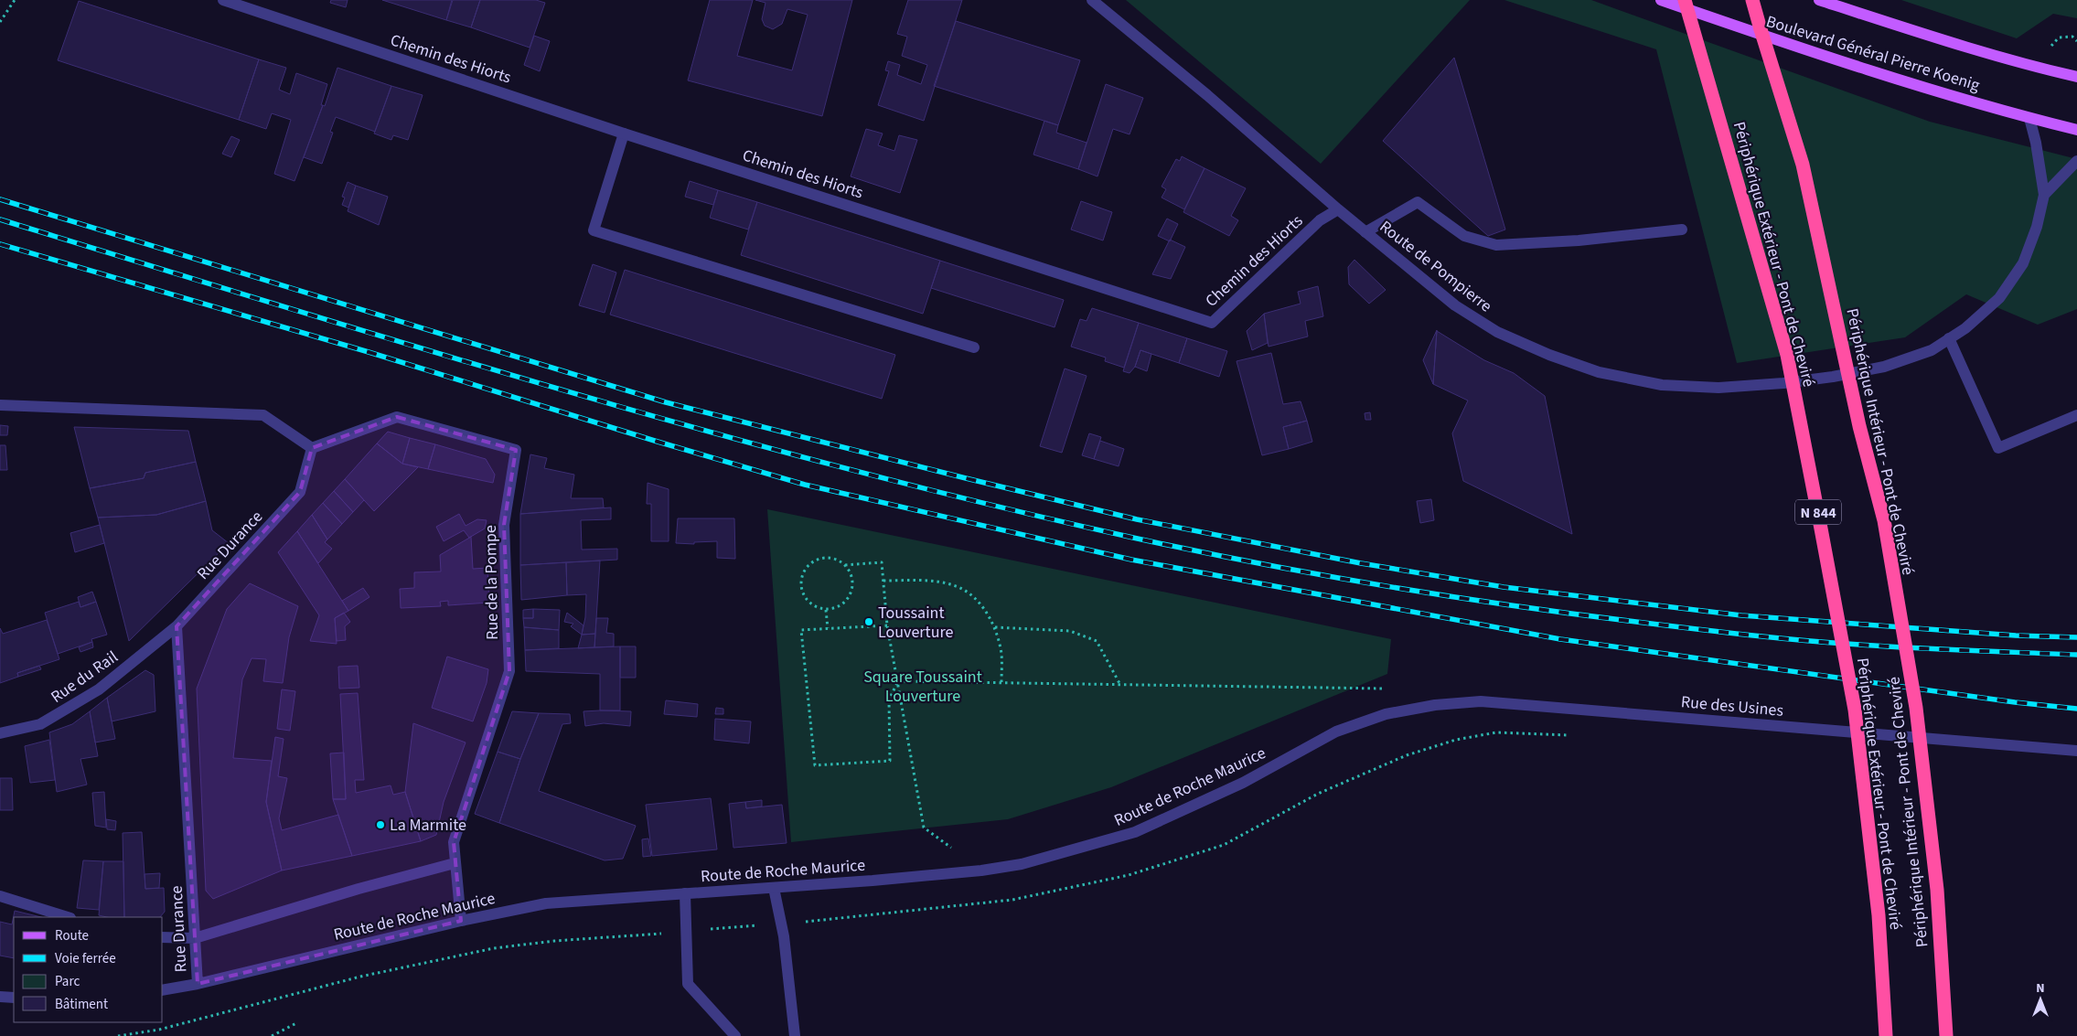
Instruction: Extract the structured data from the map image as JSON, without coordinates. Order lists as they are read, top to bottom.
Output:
{
  "streets": {
    "highway": ["Périphérique Extérieur - Pont de Cheviré", "Périphérique Intérieur - Pont de Cheviré", "N 844"],
    "main road": ["Boulevard Général Pierre Koenig"],
    "street": [
      "Chemin des Hiorts",
      "Route de Pompierre",
      "Rue Durance",
      "Rue de la Pompe",
      "Rue du Rail",
      "Rue des Usines",
      "Route de Roche Maurice"
    ]
  },
  "crossings": [
    ["Boulevard Général Pierre Koenig", "Route de Pompierre"],
    ["Chemin des Hiorts", "Route de Pompierre"],
    ["Rue Durance", "Rue de la Pompe"],
    ["Rue Durance", "Rue du Rail"],
    ["Rue Durance", "Route de Roche Maurice"],
    ["Rue de la Pompe", "Route de Roche Maurice"],
    ["Rue des Usines", "Route de Roche Maurice"]
  ],
  "parks": ["Square Toussaint Louverture"],
  "places": ["Toussaint Louverture", "La Marmite"],
  "legend": [
    "Route",
    "Voie ferrée",
    "Parc",
    "Bâtiment"
  ],
  "north": "top"
}
